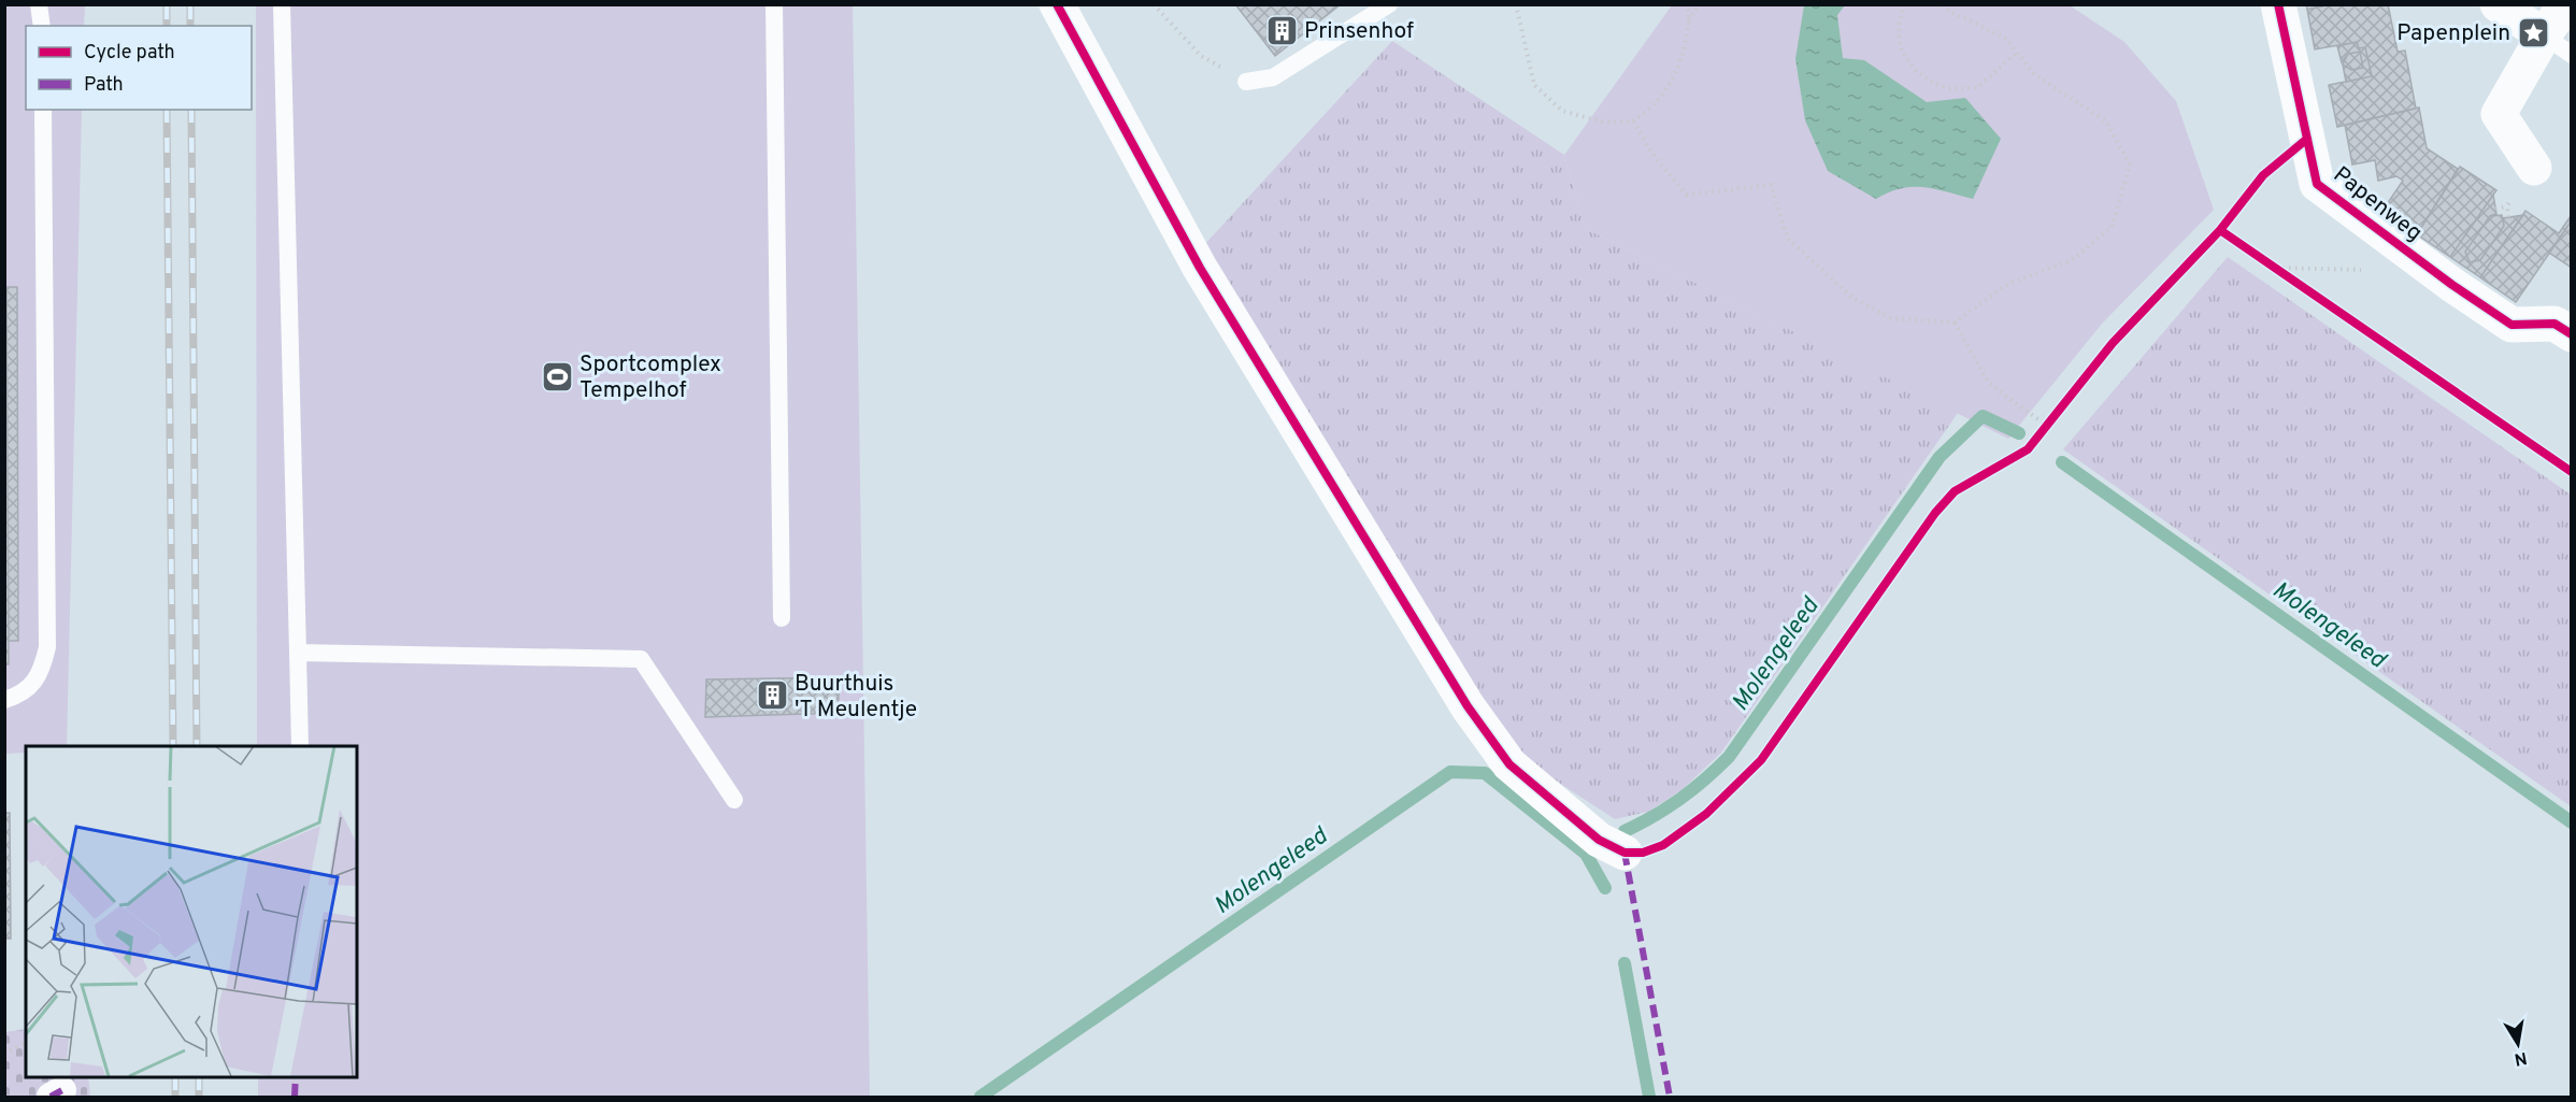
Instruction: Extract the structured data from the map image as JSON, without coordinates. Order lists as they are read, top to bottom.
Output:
{
  "streets": {
    "street": ["Papenweg"]
  },
  "water": ["Molengeleed"],
  "places": {
    "building": ["Prinsenhof", "Buurthuis 'T Meulentje"],
    "place": ["Papenplein"],
    "sports": ["Sportcomplex Tempelhof"]
  },
  "legend": ["Cycle path", "Path"],
  "north": "bottom"
}
